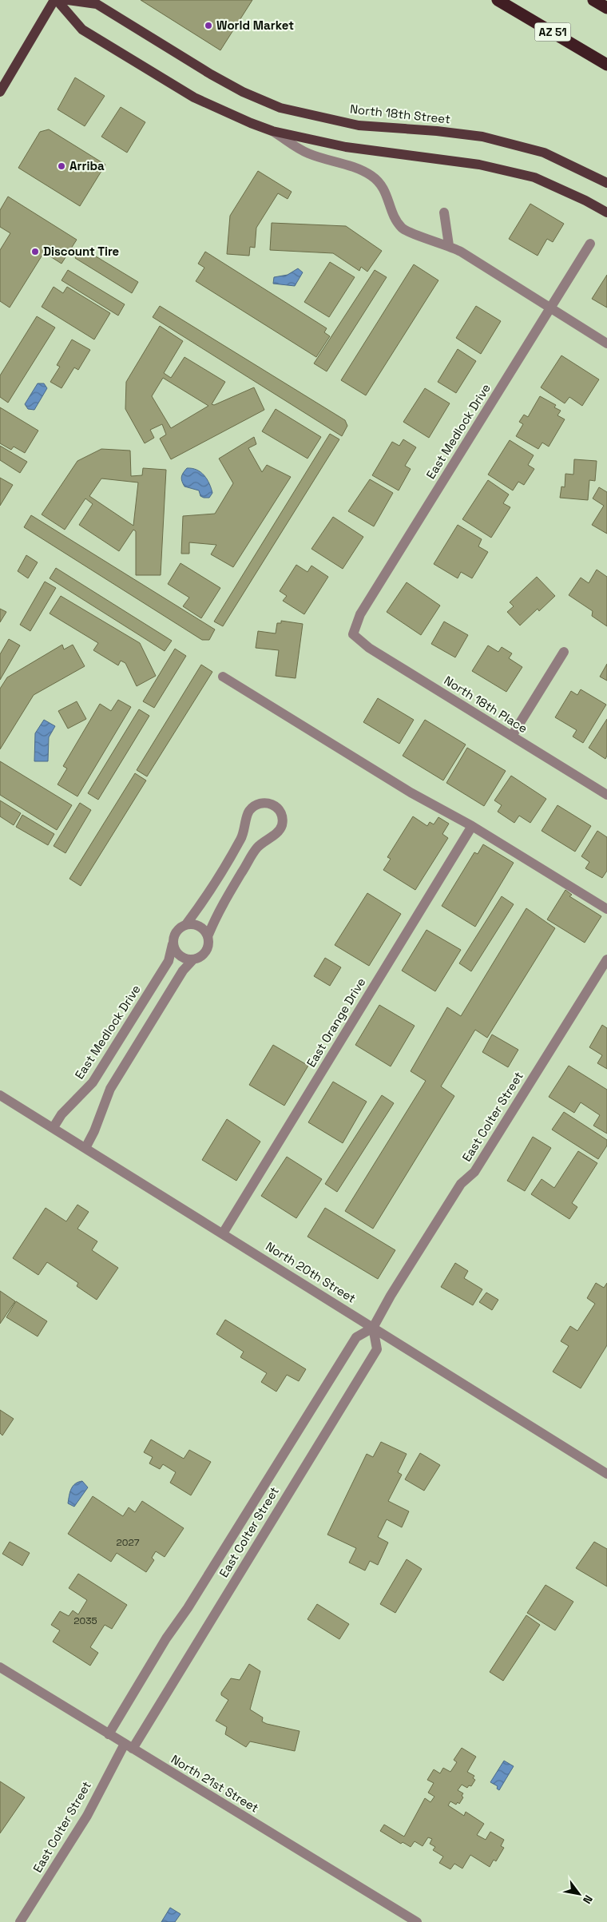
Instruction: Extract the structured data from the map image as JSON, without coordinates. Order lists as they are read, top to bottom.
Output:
{
  "streets": {
    "highway": ["AZ 51"],
    "main road": ["North 18th Street"],
    "street": [
      "East Medlock Drive",
      "North 18th Place",
      "East Orange Drive",
      "East Colter Street",
      "North 20th Street",
      "North 21st Street"
    ]
  },
  "crossings": [
    ["East Medlock Drive", "North 18th Place"],
    ["East Medlock Drive", "North 20th Street"],
    ["East Orange Drive", "North 20th Street"],
    ["East Colter Street", "North 20th Street"],
    ["East Colter Street", "North 21st Street"]
  ],
  "places": ["World Market", "Arriba", "Discount Tire"],
  "house_numbers": ["2027", "2035"],
  "north": "bottom right"
}
